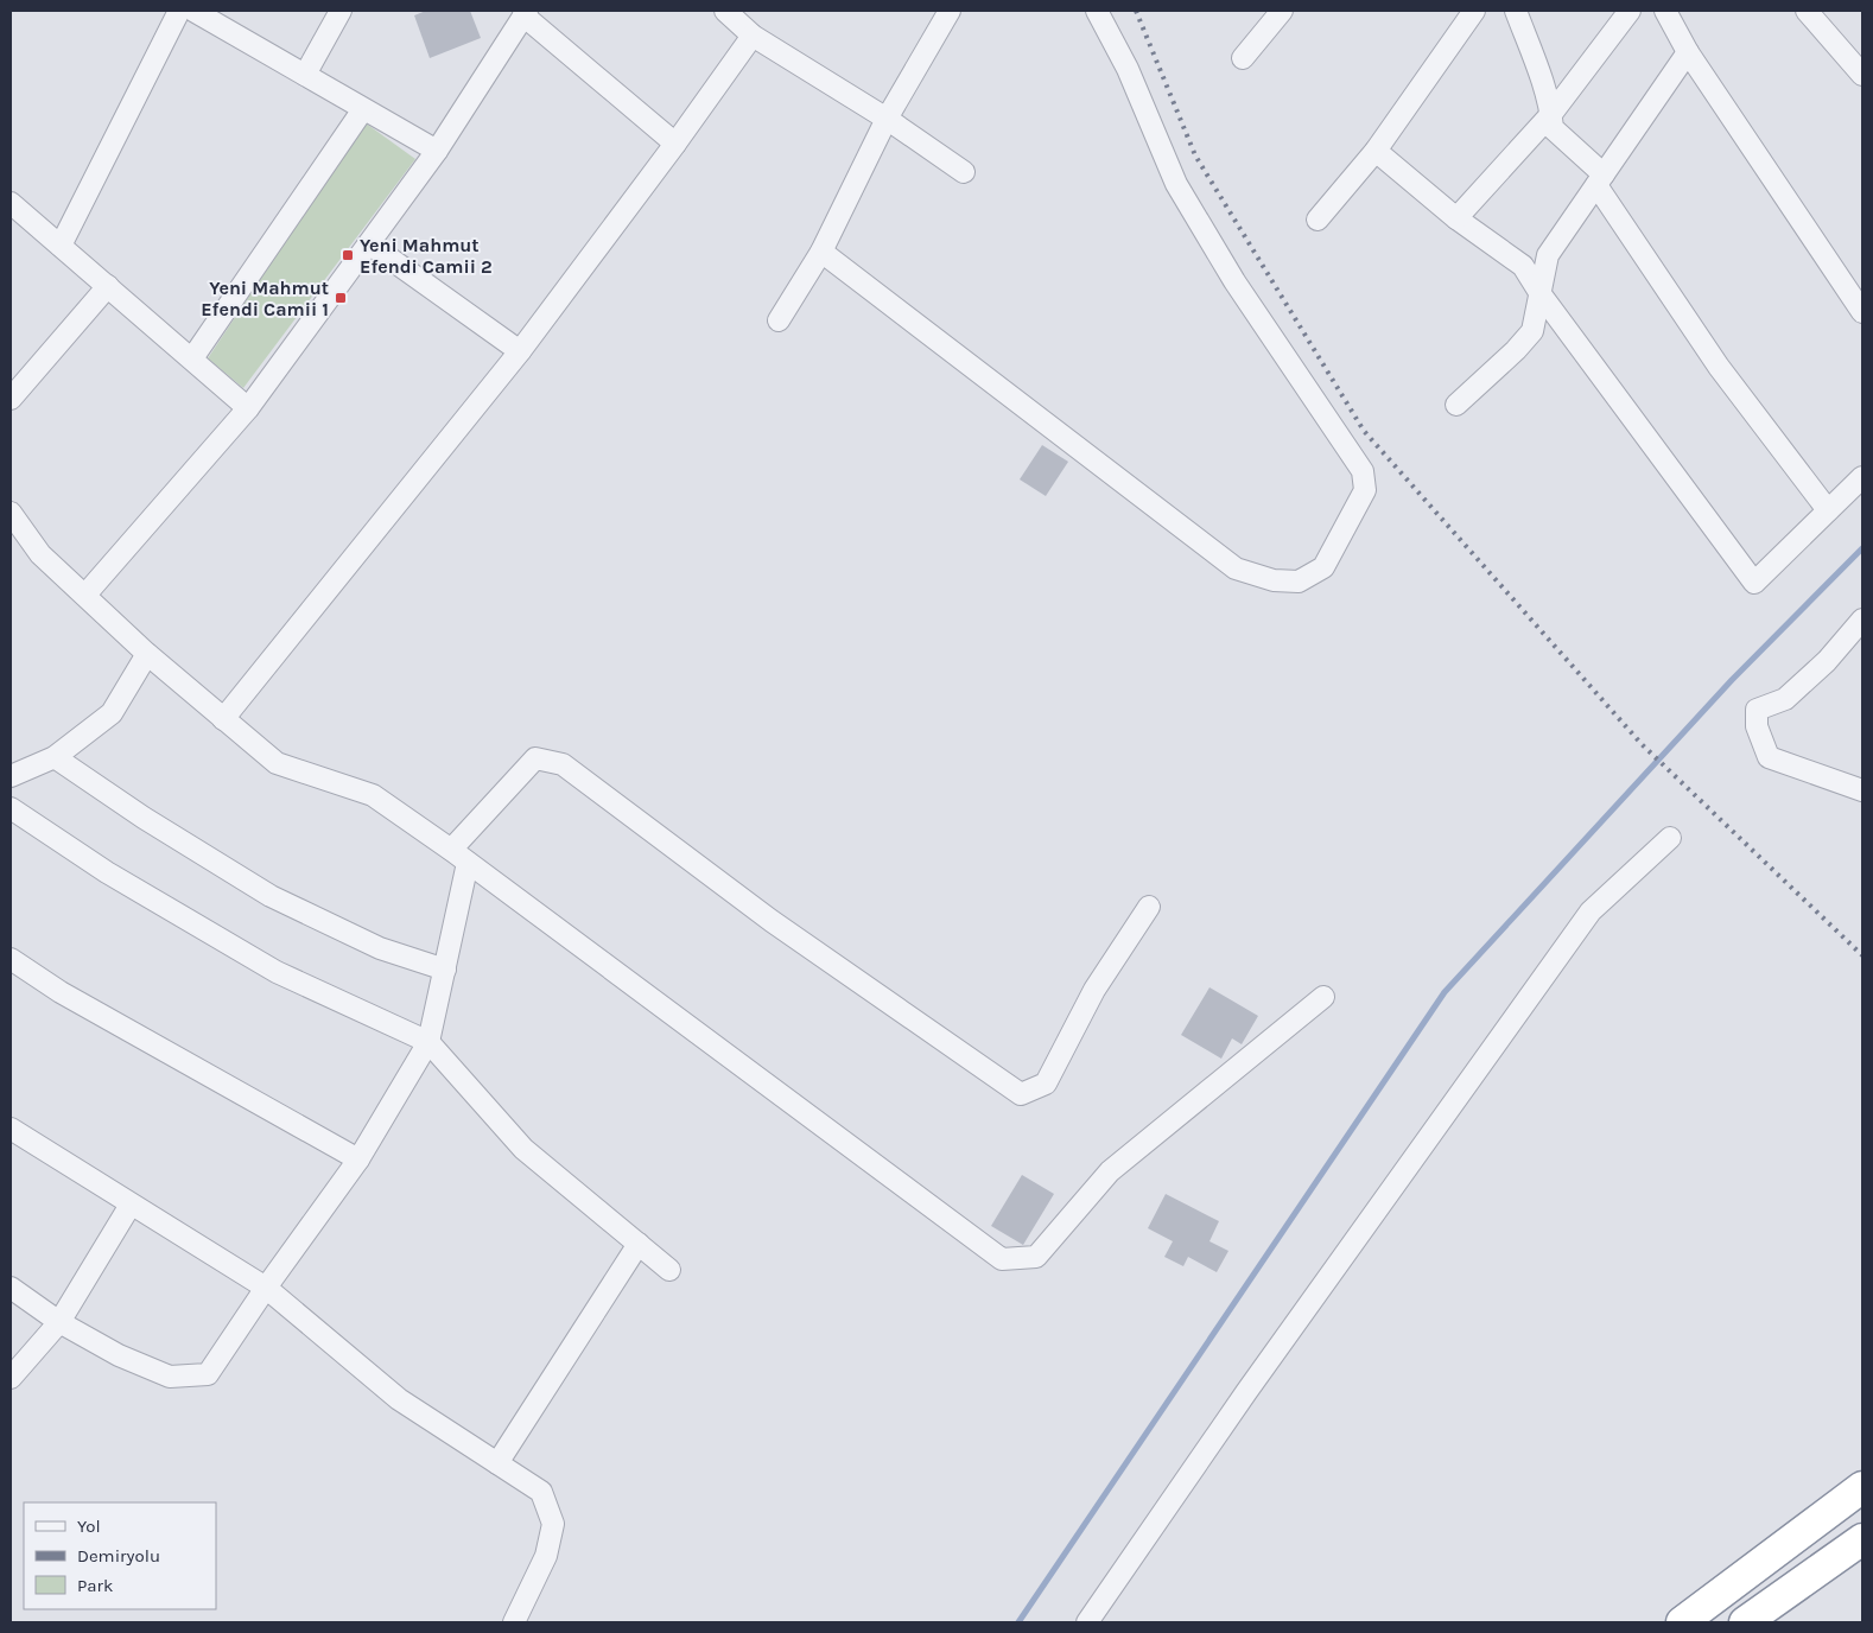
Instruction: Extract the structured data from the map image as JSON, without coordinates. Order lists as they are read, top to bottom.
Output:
{
  "places": {
    "transit": ["Yeni Mahmut Efendi Camii 2", "Yeni Mahmut Efendi Camii 1"]
  },
  "legend": ["Yol", "Demiryolu", "Park"]
}
